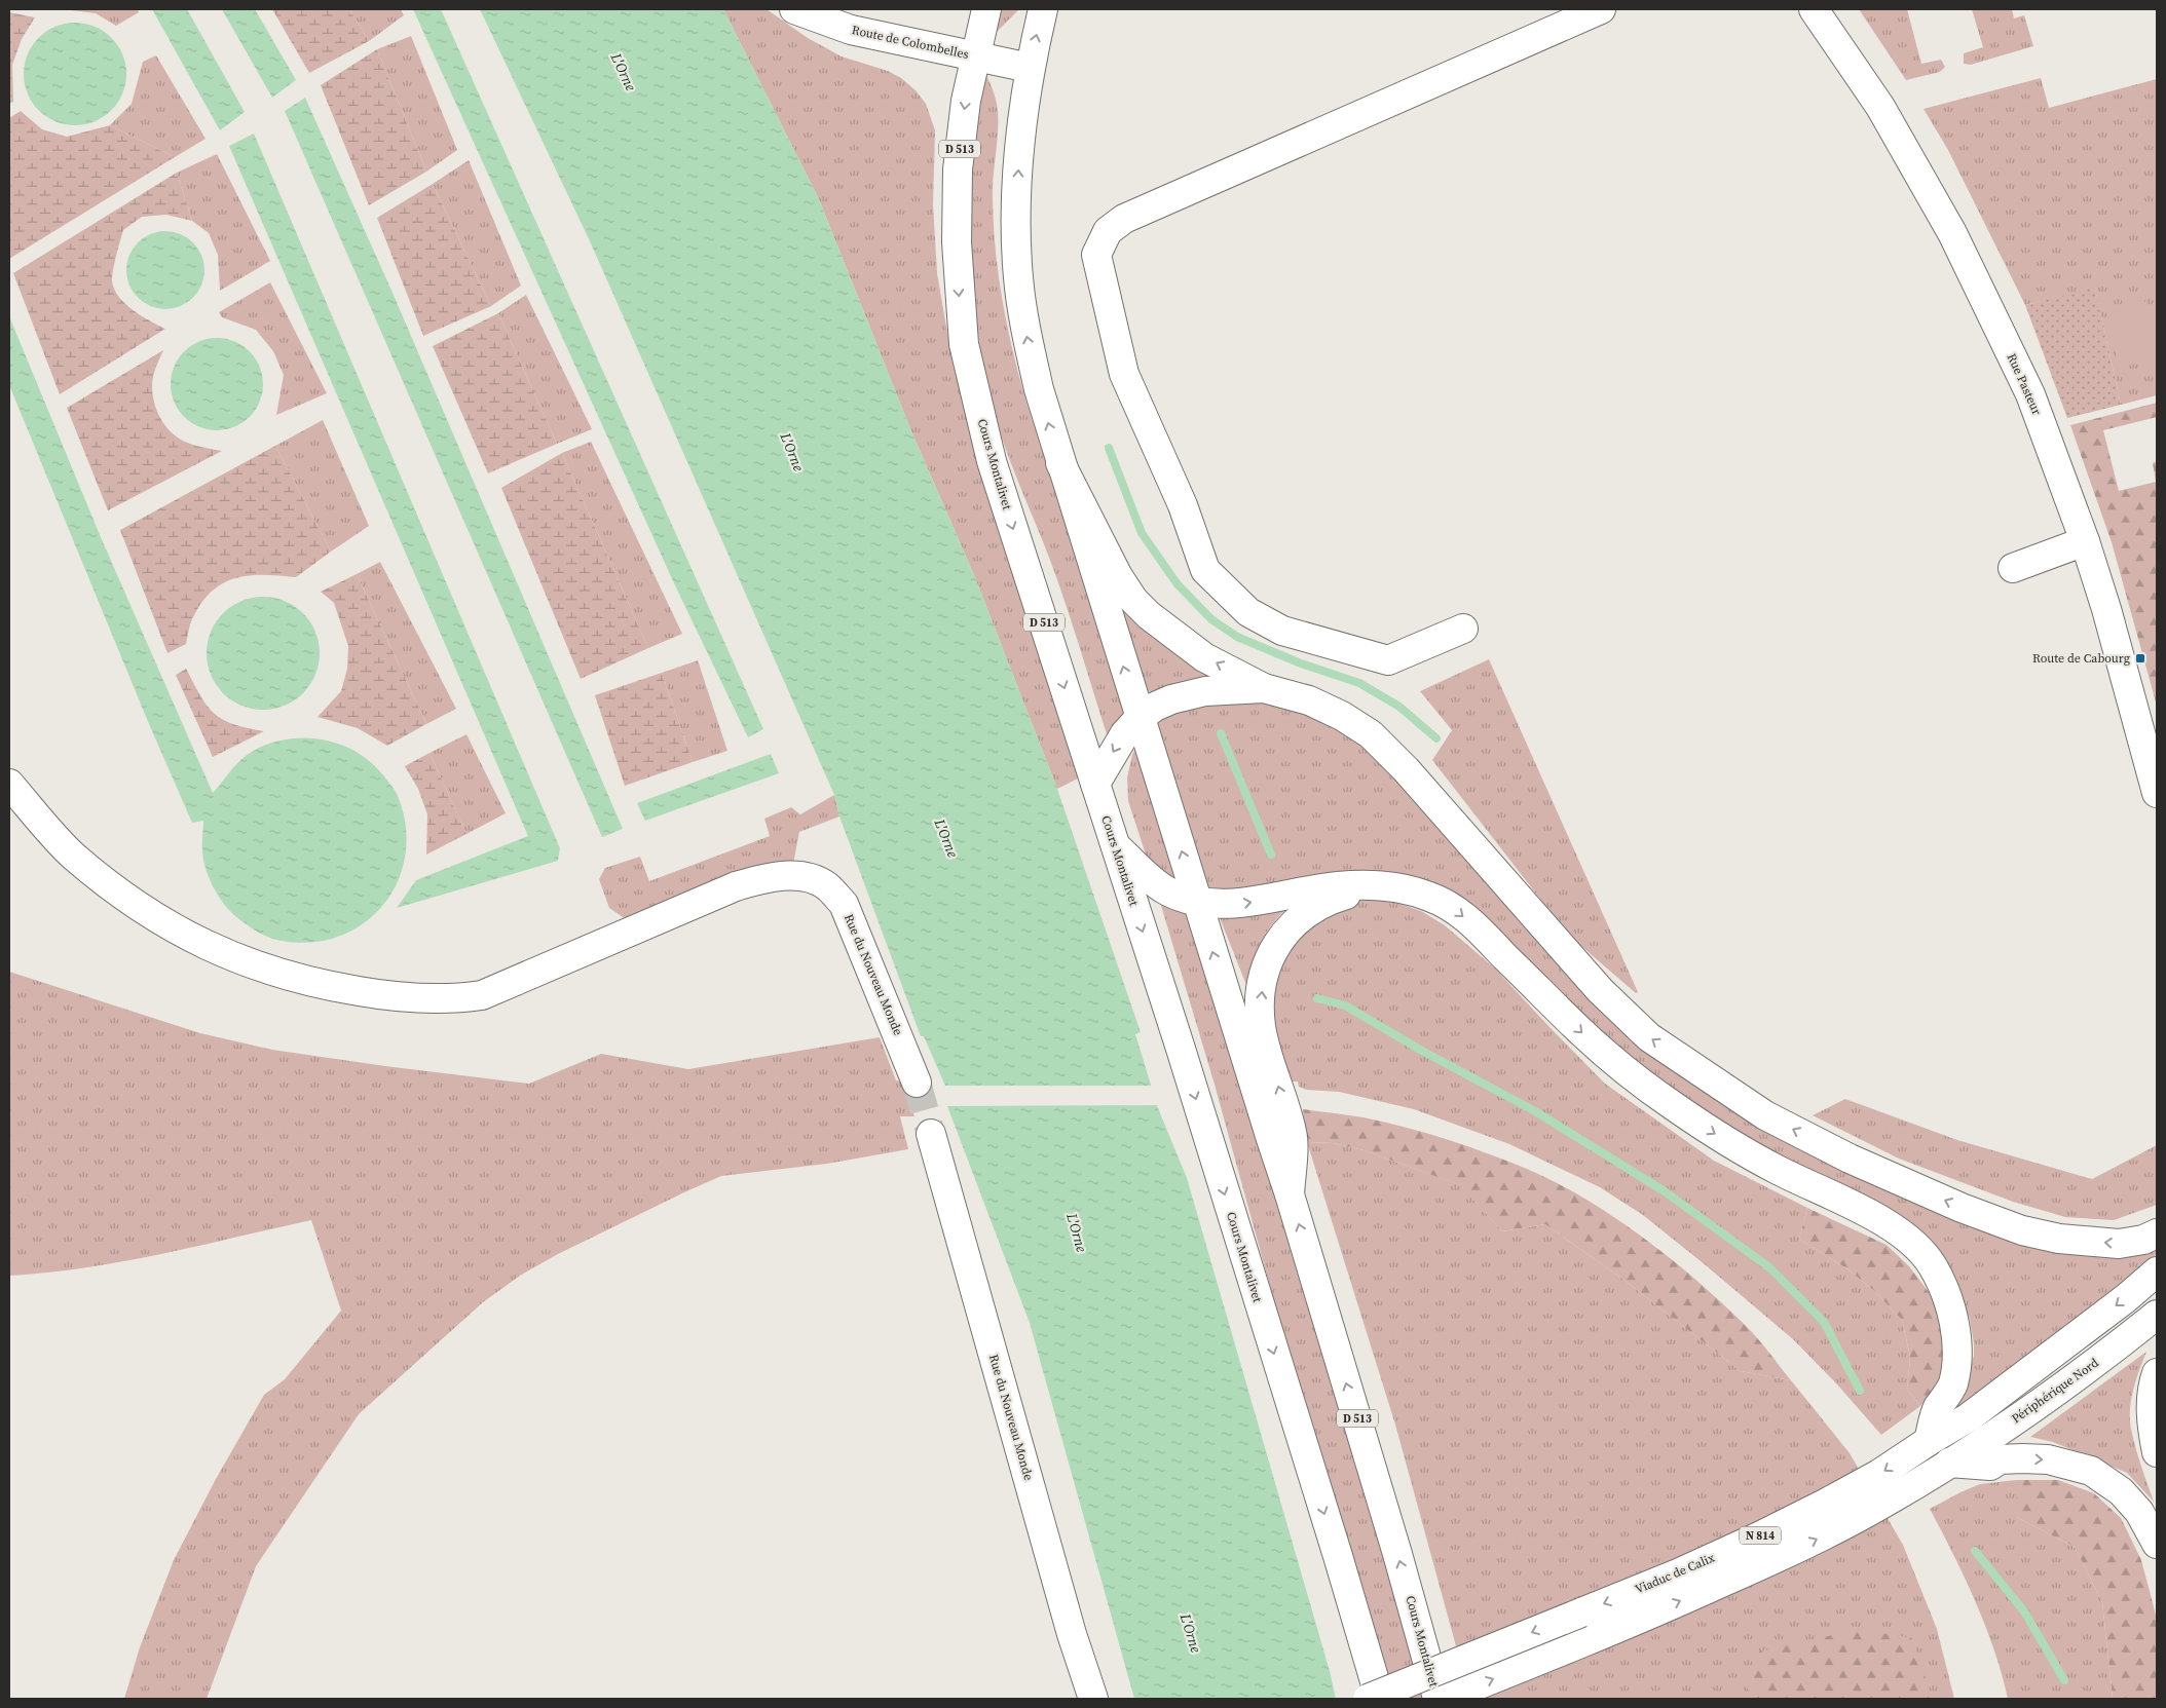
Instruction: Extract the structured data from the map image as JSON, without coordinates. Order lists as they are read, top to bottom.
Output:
{
  "streets": {
    "main road": [
      "Route de Colombelles",
      "D 513",
      "Rue Pasteur",
      "Cours Montalivet",
      "Rue du Nouveau Monde",
      "Périphérique Nord",
      "N 814",
      "Viaduc de Calix"
    ]
  },
  "crossings": [
    ["Route de Colombelles", "Cours Montalivet"],
    ["Périphérique Nord", "N 814"]
  ],
  "water": ["L'Orne"],
  "places": {
    "transit": ["Route de Cabourg"]
  }
}
